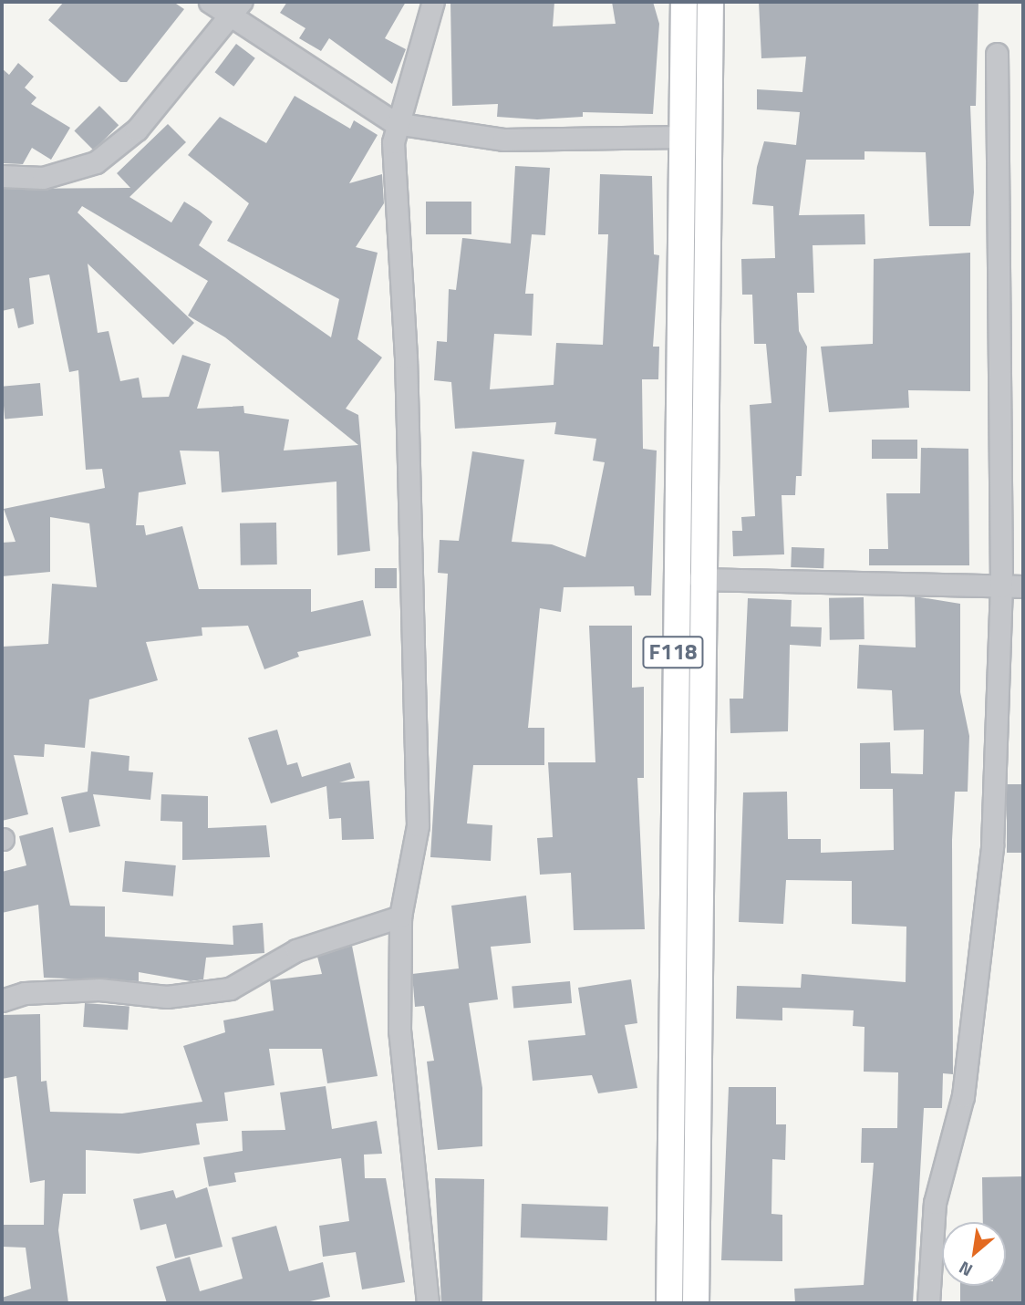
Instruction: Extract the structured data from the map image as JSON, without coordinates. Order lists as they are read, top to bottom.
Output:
{
  "streets": {
    "main road": ["F118"]
  },
  "north": "bottom left"
}
